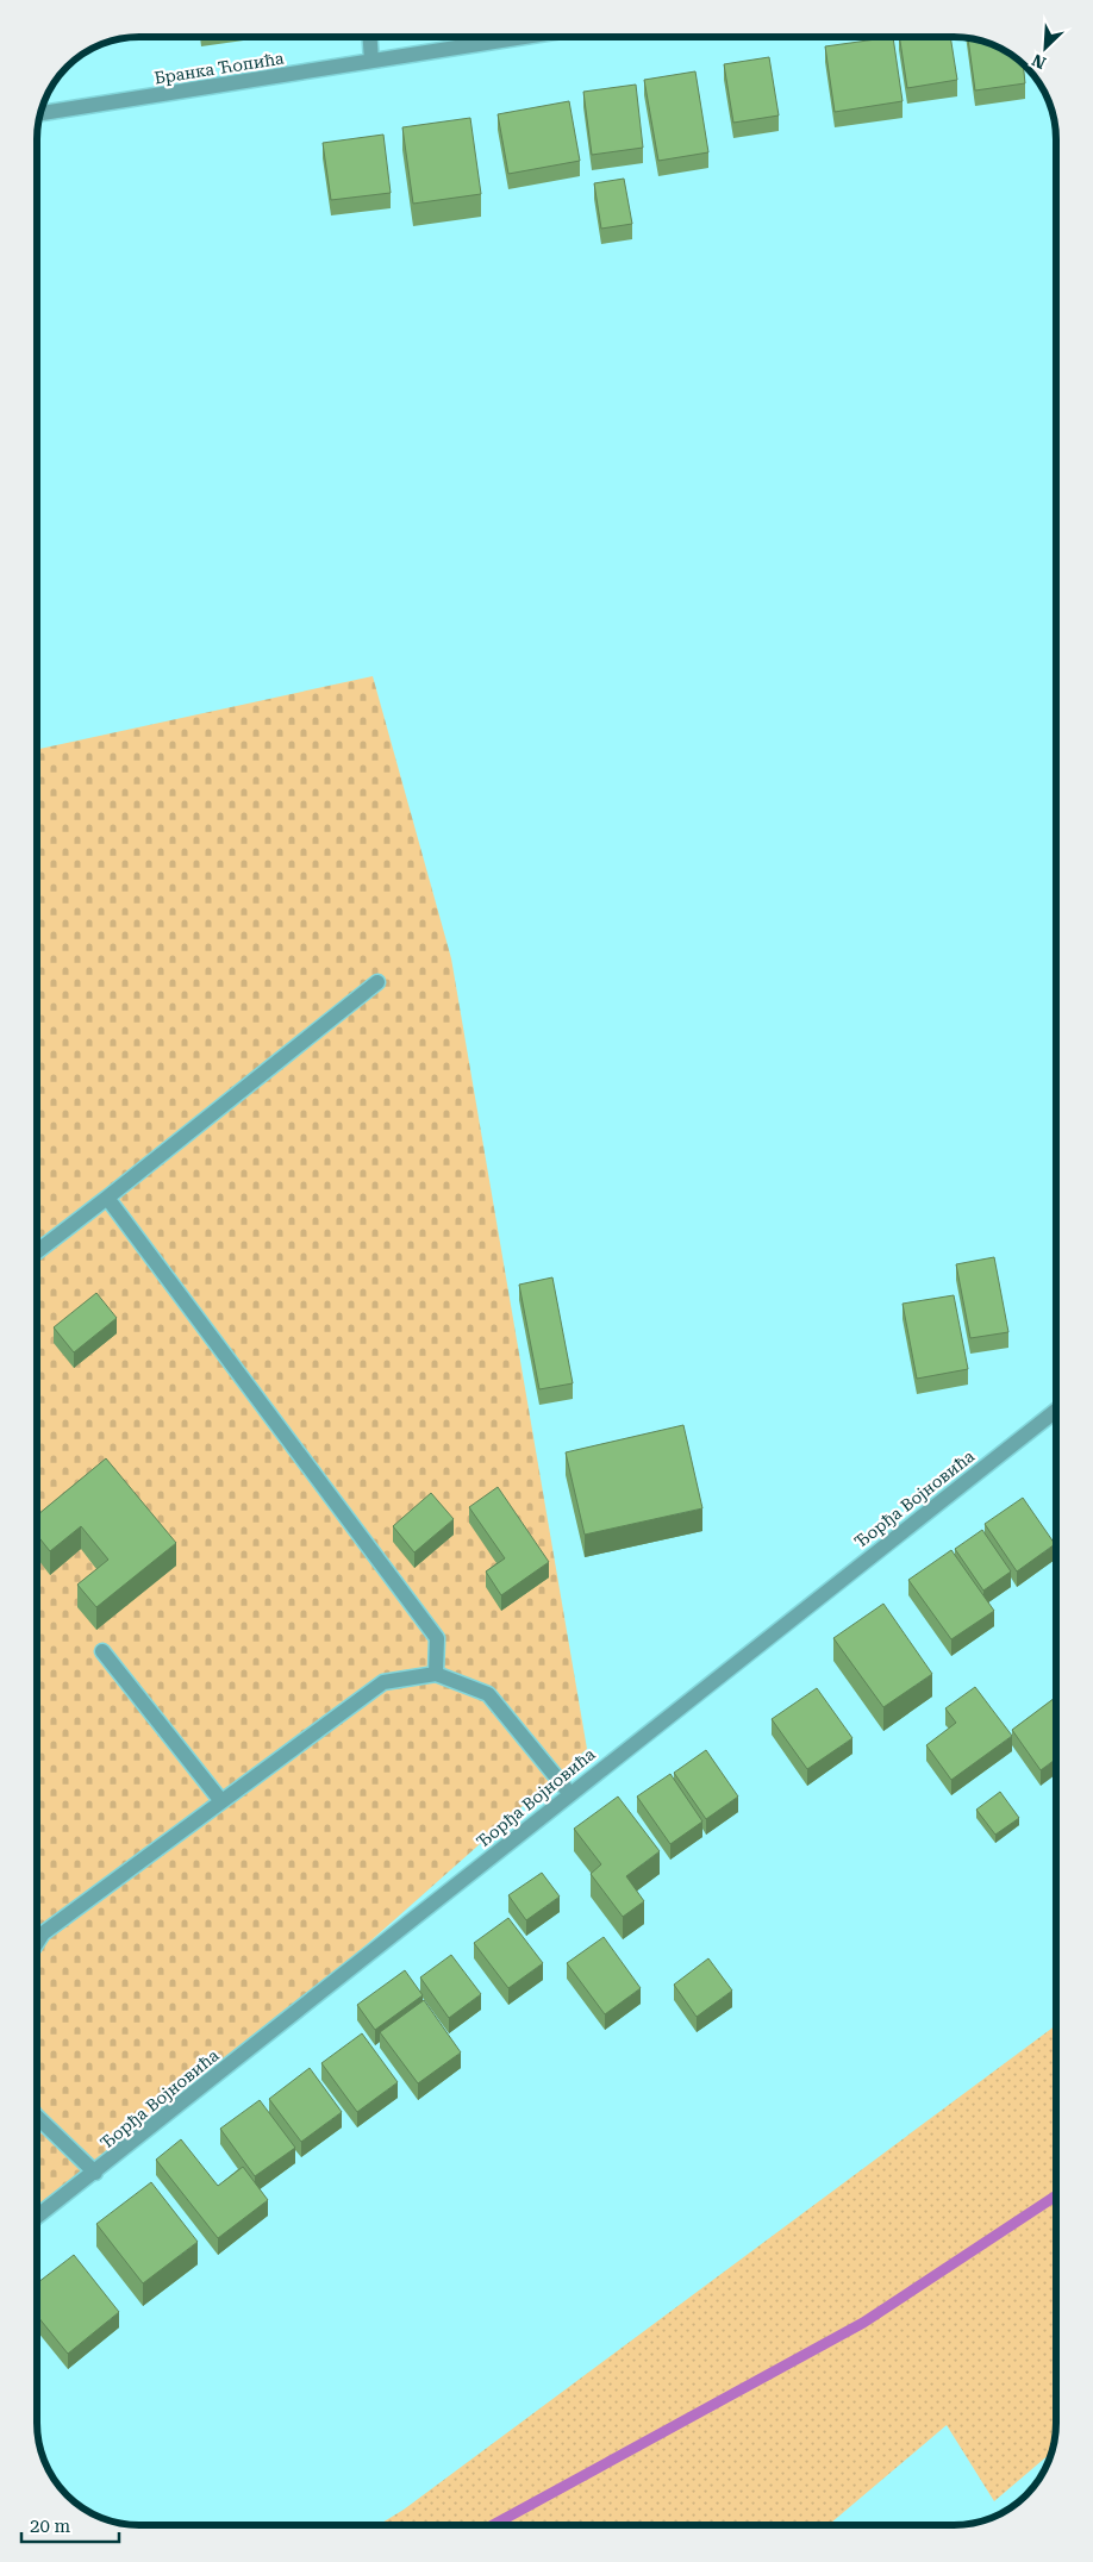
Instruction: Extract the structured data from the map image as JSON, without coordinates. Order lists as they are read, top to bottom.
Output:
{
  "streets": {
    "street": ["Бранка Ћопића", "Ђорђа Војновића"]
  },
  "scale_bar": "20 m",
  "north": "bottom left"
}
